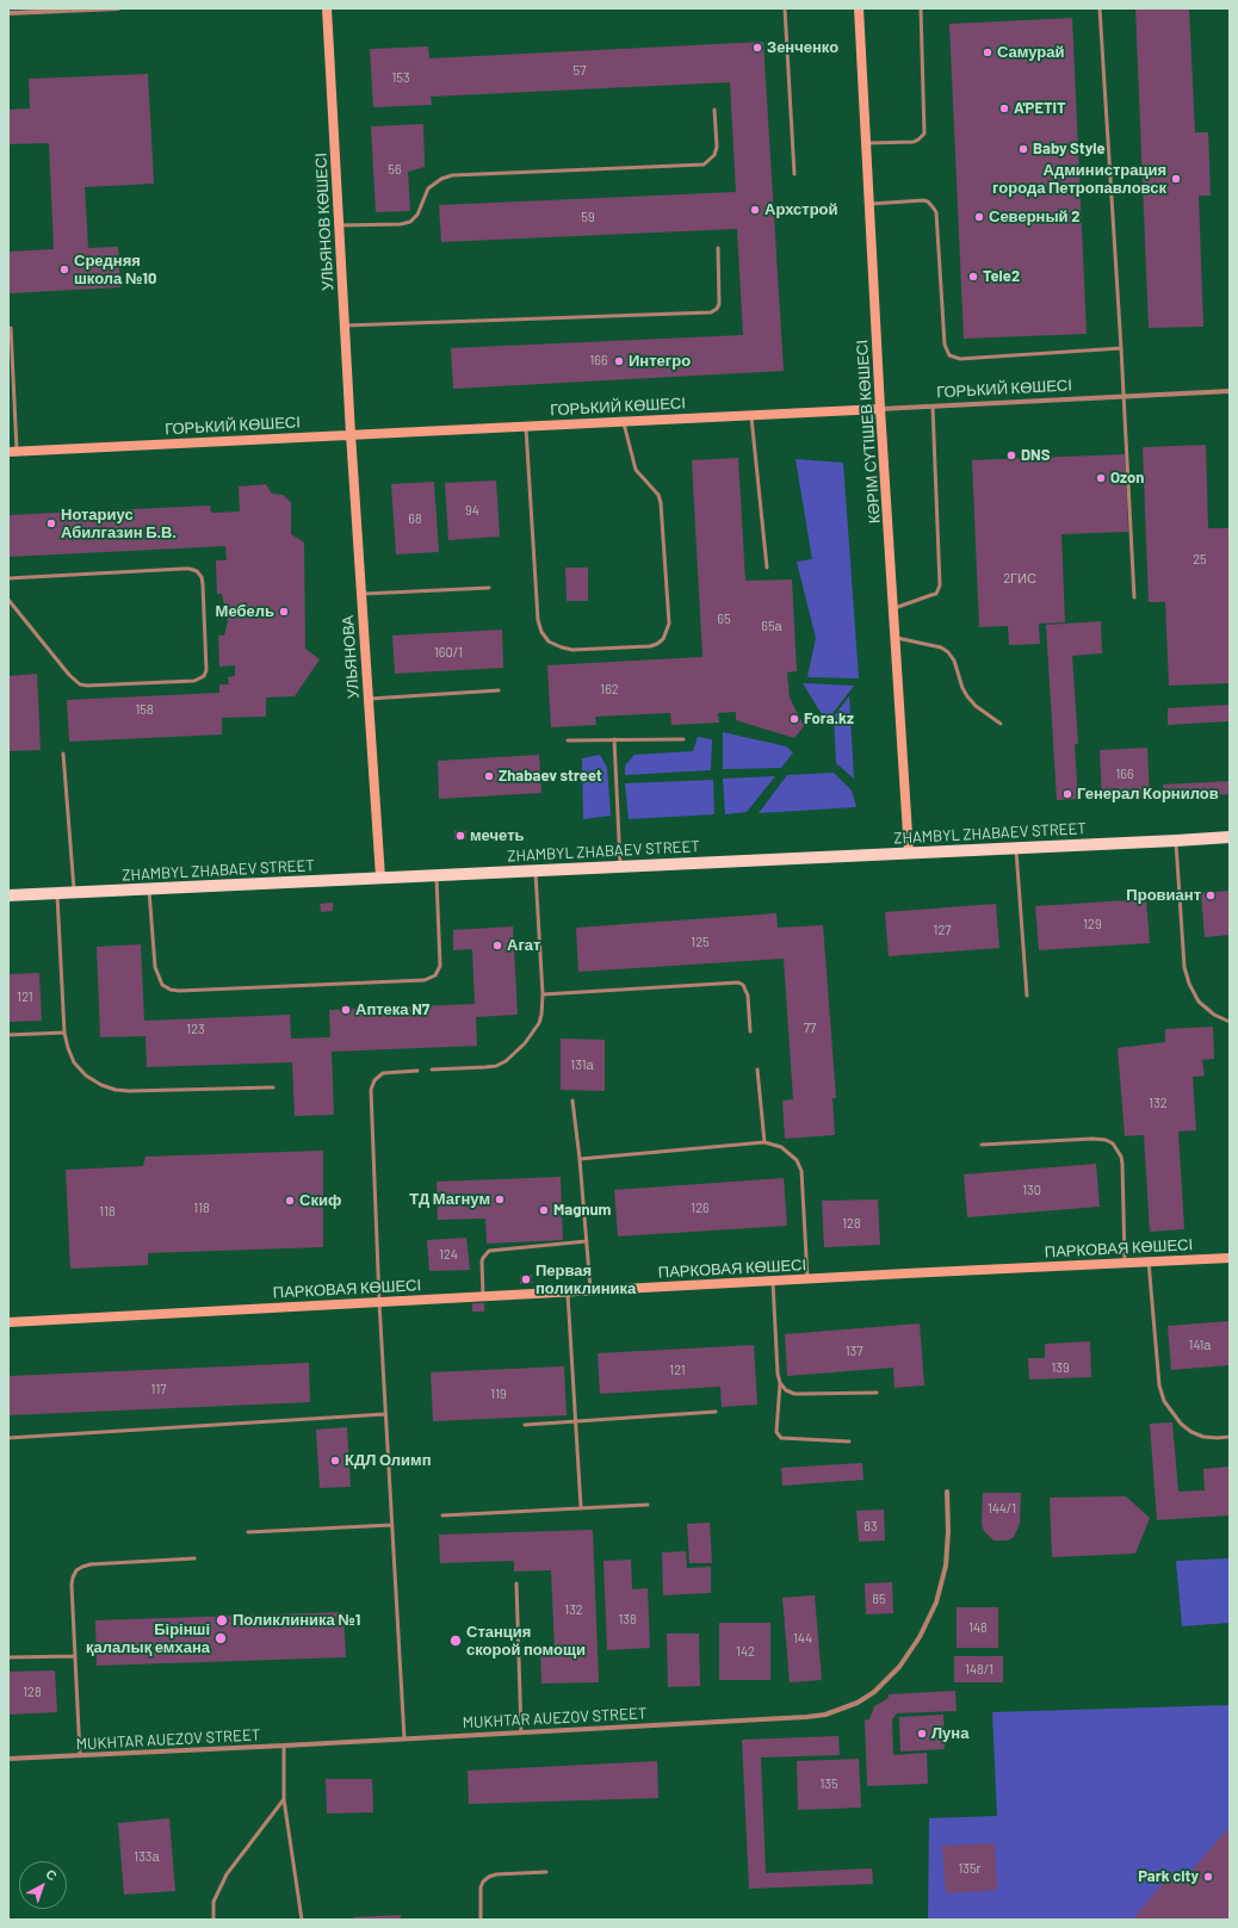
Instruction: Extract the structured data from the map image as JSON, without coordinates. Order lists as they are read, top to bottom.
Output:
{
  "streets": {
    "main road": ["ZHAMBYL ZHABAEV STREET"],
    "street": [
      "УЛЬЯНОВ КӨШЕСІ",
      "ГОРЬКИЙ КӨШЕСІ",
      "КӘРІМ СҮТІШЕВ КӨШЕСІ",
      "УЛЬЯНОВА",
      "ПАРКОВАЯ КӨШЕСІ",
      "MUKHTAR AUEZOV STREET"
    ]
  },
  "crossings": [
    ["УЛЬЯНОВ КӨШЕСІ", "ГОРЬКИЙ КӨШЕСІ"],
    ["УЛЬЯНОВ КӨШЕСІ", "УЛЬЯНОВА"],
    ["ГОРЬКИЙ КӨШЕСІ", "КӘРІМ СҮТІШЕВ КӨШЕСІ"],
    ["ГОРЬКИЙ КӨШЕСІ", "УЛЬЯНОВА"],
    ["КӘРІМ СҮТІШЕВ КӨШЕСІ", "ZHAMBYL ZHABAEV STREET"],
    ["УЛЬЯНОВА", "ZHAMBYL ZHABAEV STREET"]
  ],
  "places": [
    "Зенченко",
    "Самурай",
    "A'PETIT",
    "Baby Style",
    "Администрация города Петропавловск",
    "Архстрой",
    "Северный 2",
    "Средняя школа №10",
    "Tele2",
    "Интегро",
    "DNS",
    "Ozon",
    "Нотариус Абилгазин Б.В.",
    "Мебель",
    "Fora.kz",
    "Zhabaev street",
    "Генерал Корнилов",
    "мечеть",
    "Провиант",
    "Агат",
    "Аптека N7",
    "ТД Магнум",
    "Скиф",
    "Magnum",
    "Первая поликлиника",
    "КДЛ Олимп",
    "Поликлиника №1",
    "Бірінші қалалық емхана",
    "Станция скорой помощи",
    "Луна",
    "Park city"
  ],
  "house_numbers": [
    "57",
    "153",
    "56",
    "59",
    "166",
    "94",
    "68",
    "25",
    "2ГИС",
    "65",
    "65а",
    "160/1",
    "162",
    "158",
    "166",
    "129",
    "127",
    "125",
    "121",
    "77",
    "123",
    "131а",
    "132",
    "130",
    "118",
    "126",
    "118",
    "128",
    "124",
    "141а",
    "137",
    "139",
    "121",
    "117",
    "119",
    "144/1",
    "83",
    "85",
    "132",
    "138",
    "148",
    "144",
    "142",
    "148/1",
    "128",
    "135",
    "133а",
    "135г"
  ],
  "north": "top right"
}
